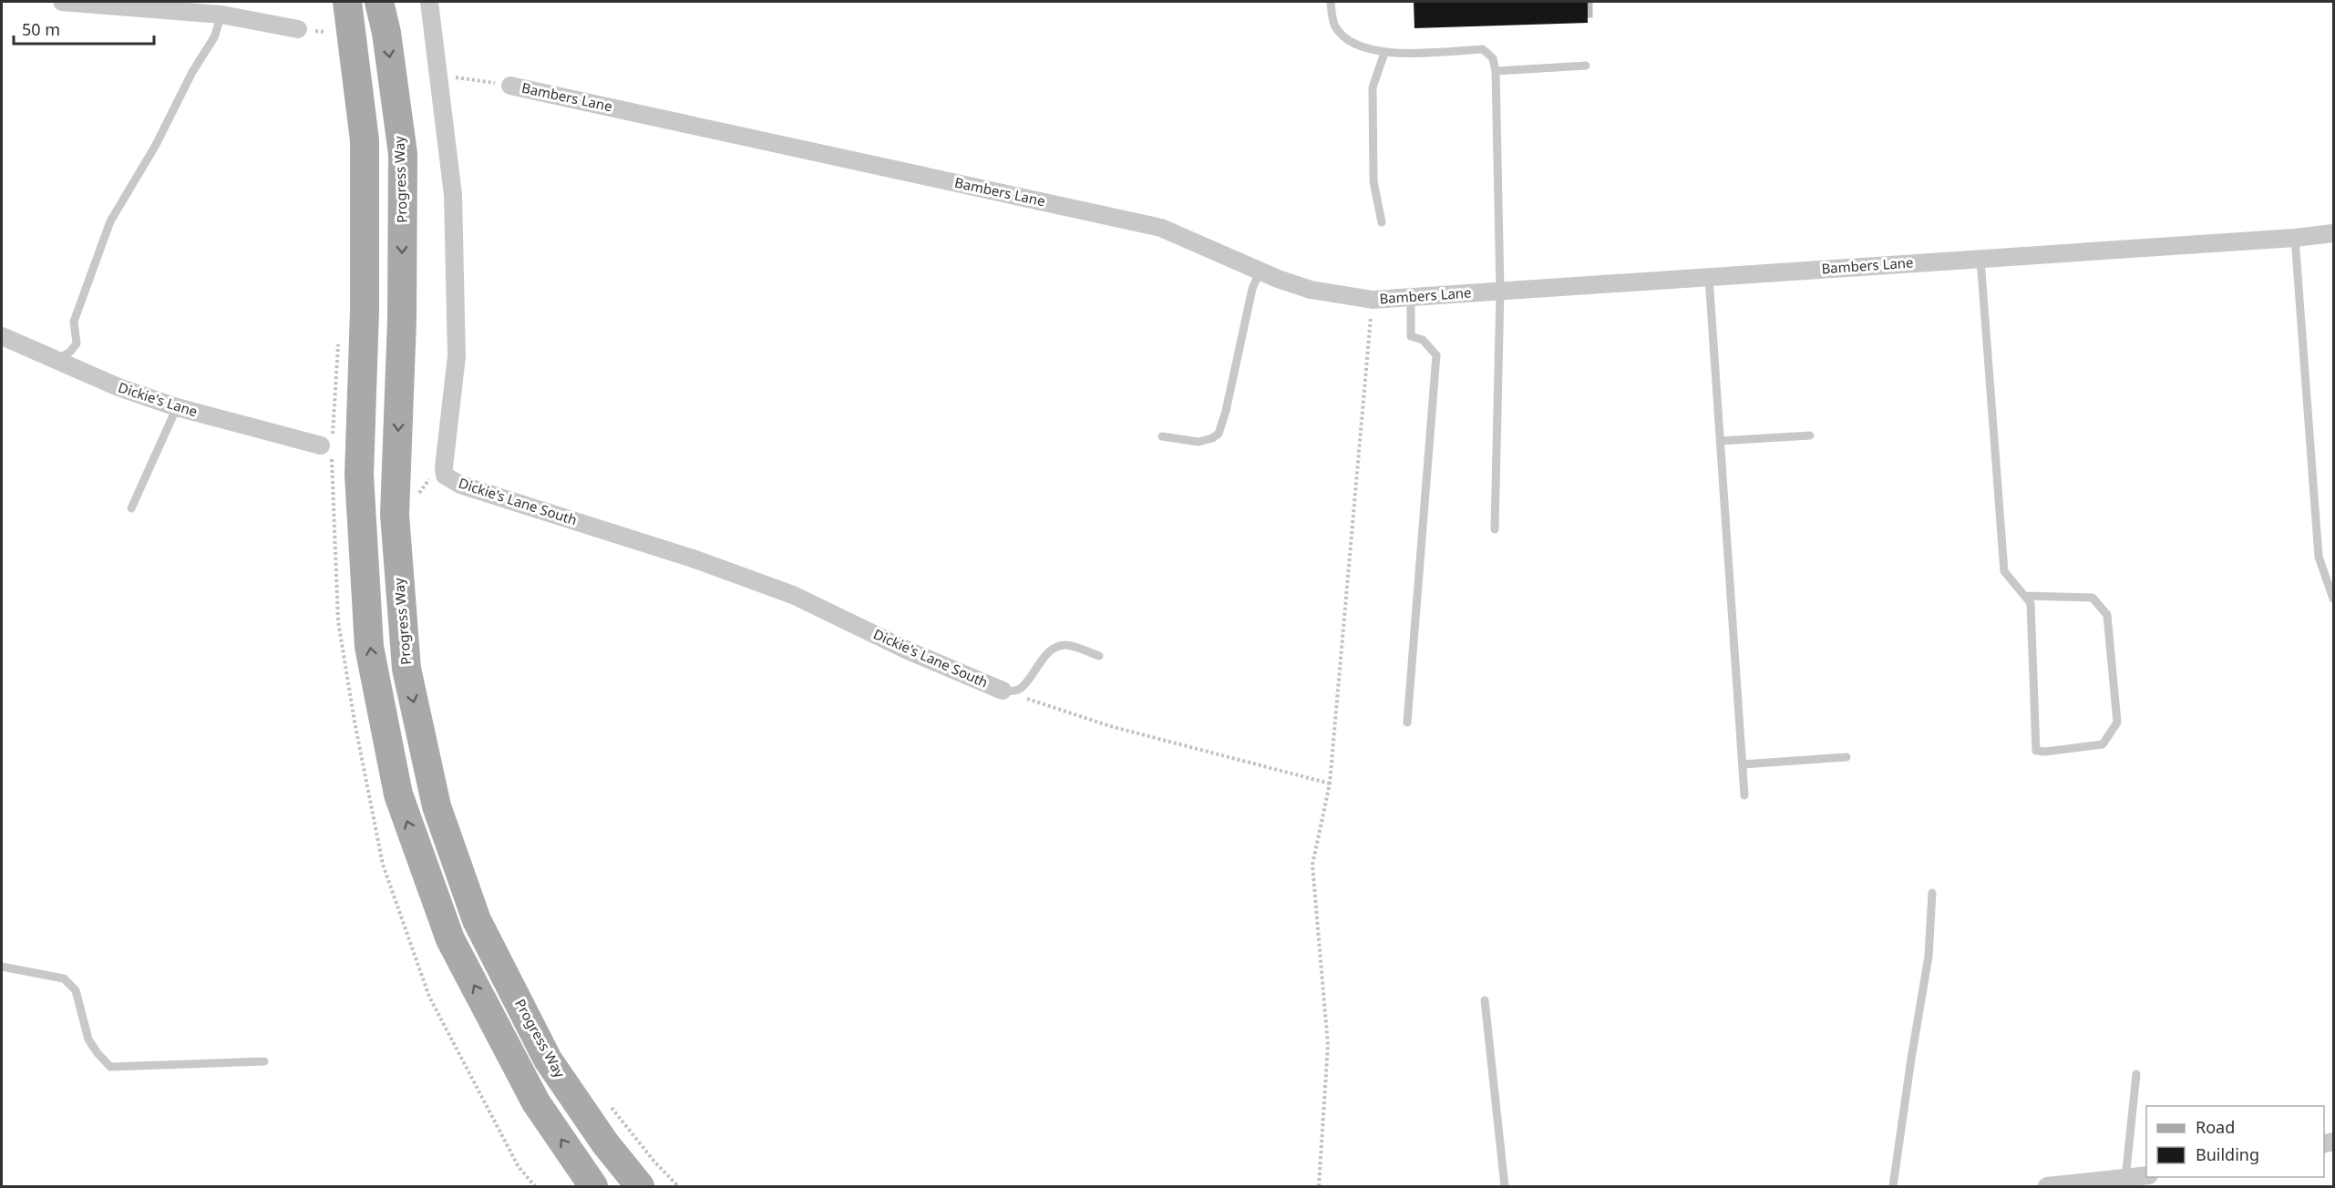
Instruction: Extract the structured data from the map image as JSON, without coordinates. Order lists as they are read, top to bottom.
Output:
{
  "streets": {
    "main road": ["Progress Way"],
    "street": ["Bambers Lane", "Dickie's Lane", "Dickie's Lane South"]
  },
  "legend": ["Road", "Building"],
  "scale_bar": "50 m"
}
